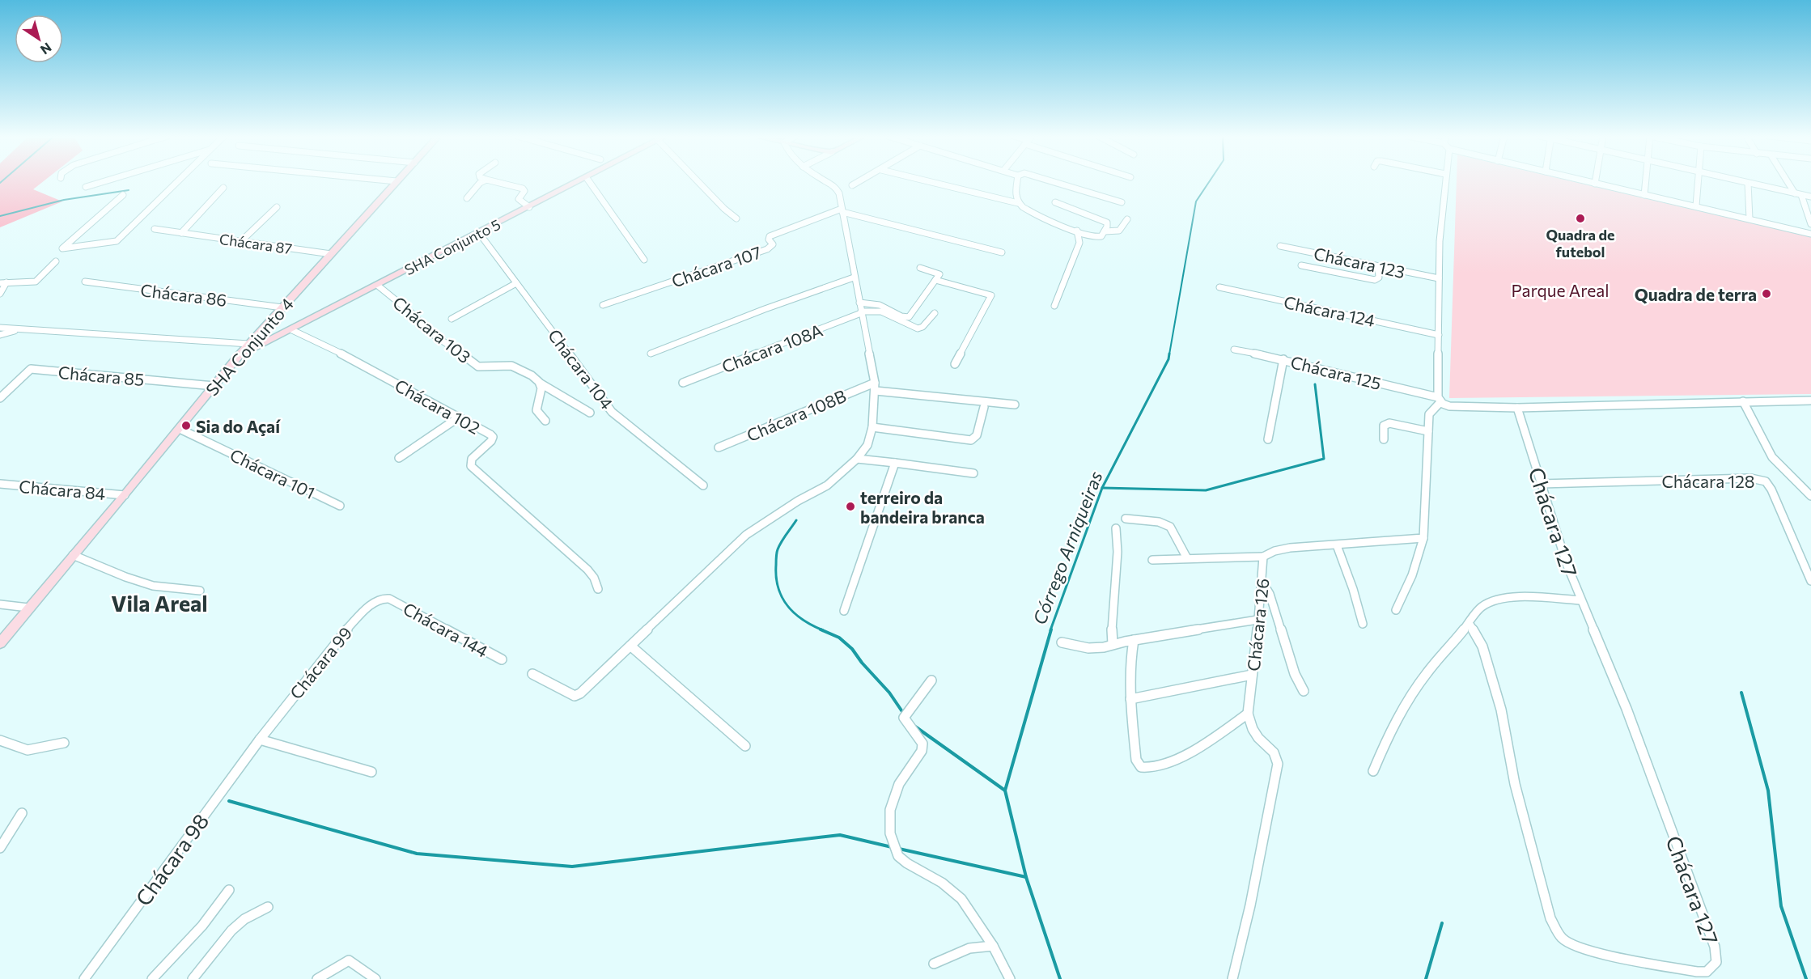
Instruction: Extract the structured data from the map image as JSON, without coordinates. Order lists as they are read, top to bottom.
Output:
{
  "streets": {
    "street": [
      "Chácara 87",
      "SHA Conjunto 5",
      "Chácara 123",
      "Chácara 107",
      "Chácara 86",
      "Chácara 124",
      "Chácara 103",
      "SHA Conjunto 4",
      "Chácara 108A",
      "Chácara 104",
      "Chácara 125",
      "Chácara 85",
      "Chácara 102",
      "Chácara 108B",
      "Chácara 101",
      "Chácara 128",
      "Chácara 84",
      "Chácara 127",
      "Chácara 126",
      "Chácara 144",
      "Chácara 99",
      "Chácara 98"
    ]
  },
  "crossings": [
    ["Chácara 87", "SHA Conjunto 4"],
    ["SHA Conjunto 5", "Chácara 103"],
    ["SHA Conjunto 5", "SHA Conjunto 4"],
    ["SHA Conjunto 5", "Chácara 104"],
    ["SHA Conjunto 5", "Chácara 102"],
    ["Chácara 86", "SHA Conjunto 4"],
    ["SHA Conjunto 4", "Chácara 85"],
    ["SHA Conjunto 4", "Chácara 101"],
    ["SHA Conjunto 4", "Chácara 84"],
    ["Chácara 125", "Chácara 127"],
    ["Chácara 128", "Chácara 127"],
    ["Chácara 144", "Chácara 99"],
    ["Chácara 99", "Chácara 98"]
  ],
  "districts": ["Vila Areal"],
  "water": ["Córrego Arniqueiras"],
  "parks": ["Parque Areal"],
  "places": [
    "Quadra de futebol",
    "Quadra de terra",
    "Sia do Açaí",
    "terreiro da bandeira branca"
  ],
  "north": "bottom right"
}
